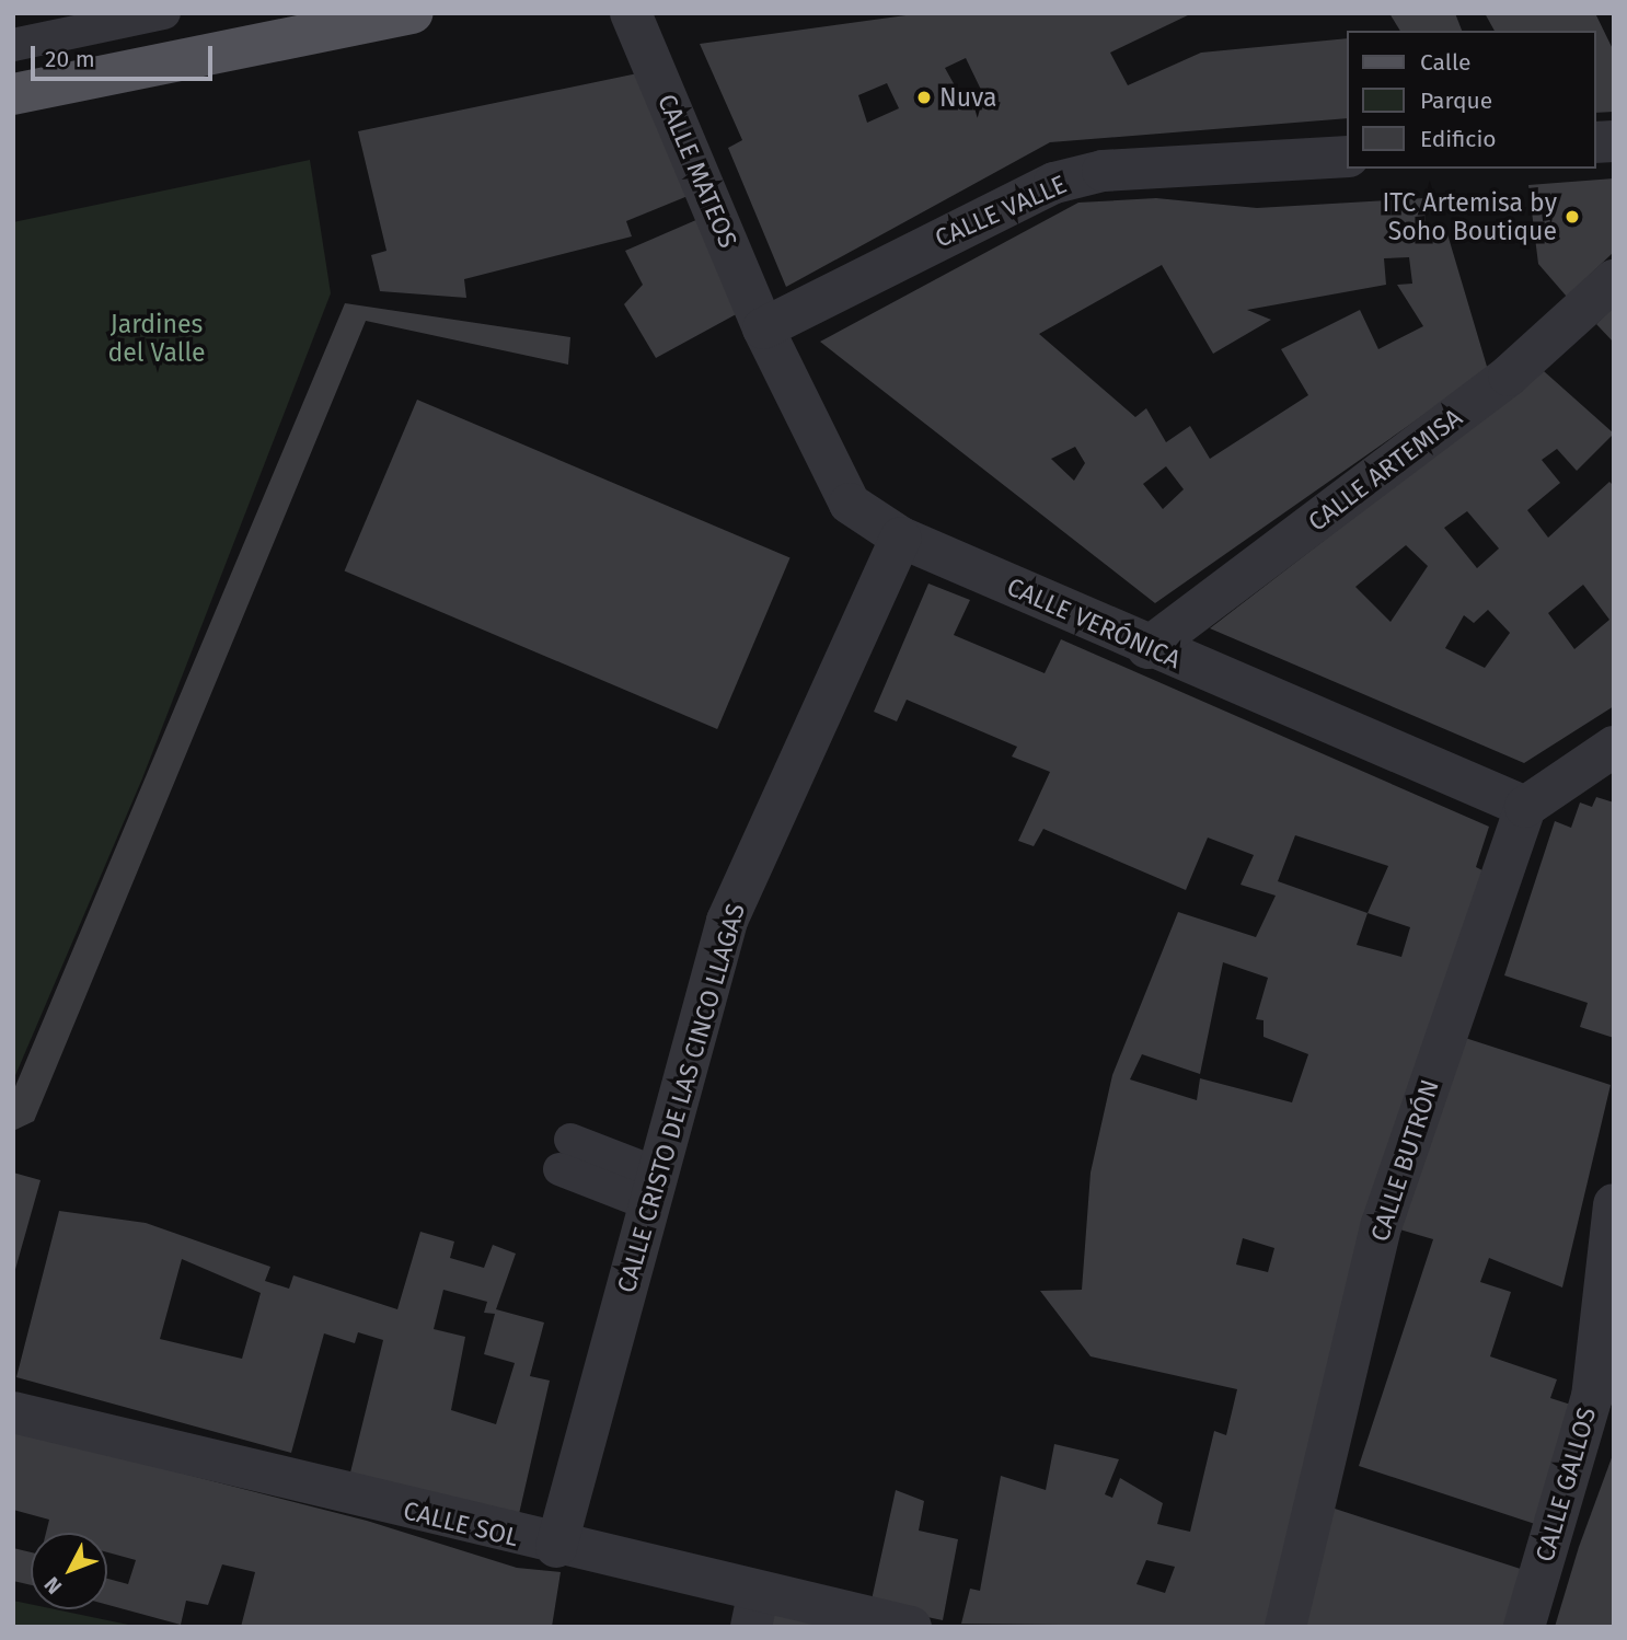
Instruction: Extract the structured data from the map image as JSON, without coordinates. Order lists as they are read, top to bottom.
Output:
{
  "streets": {
    "street": [
      "CALLE MATEOS",
      "CALLE VALLE",
      "CALLE ARTEMISA",
      "CALLE VERÓNICA",
      "CALLE CRISTO DE LAS CINCO LLAGAS",
      "CALLE BUTRÓN",
      "CALLE GALLOS",
      "CALLE SOL"
    ]
  },
  "crossings": [
    ["CALLE MATEOS", "CALLE VALLE"],
    ["CALLE MATEOS", "CALLE VERÓNICA"],
    ["CALLE VALLE", "CALLE VERÓNICA"],
    ["CALLE ARTEMISA", "CALLE VERÓNICA"],
    ["CALLE VERÓNICA", "CALLE CRISTO DE LAS CINCO LLAGAS"],
    ["CALLE VERÓNICA", "CALLE BUTRÓN"],
    ["CALLE CRISTO DE LAS CINCO LLAGAS", "CALLE SOL"]
  ],
  "parks": ["Jardines del Valle"],
  "places": ["Nuva", "ITC Artemisa by Soho Boutique"],
  "legend": ["Calle", "Parque", "Edificio"],
  "scale_bar": "20 m",
  "north": "bottom left"
}
